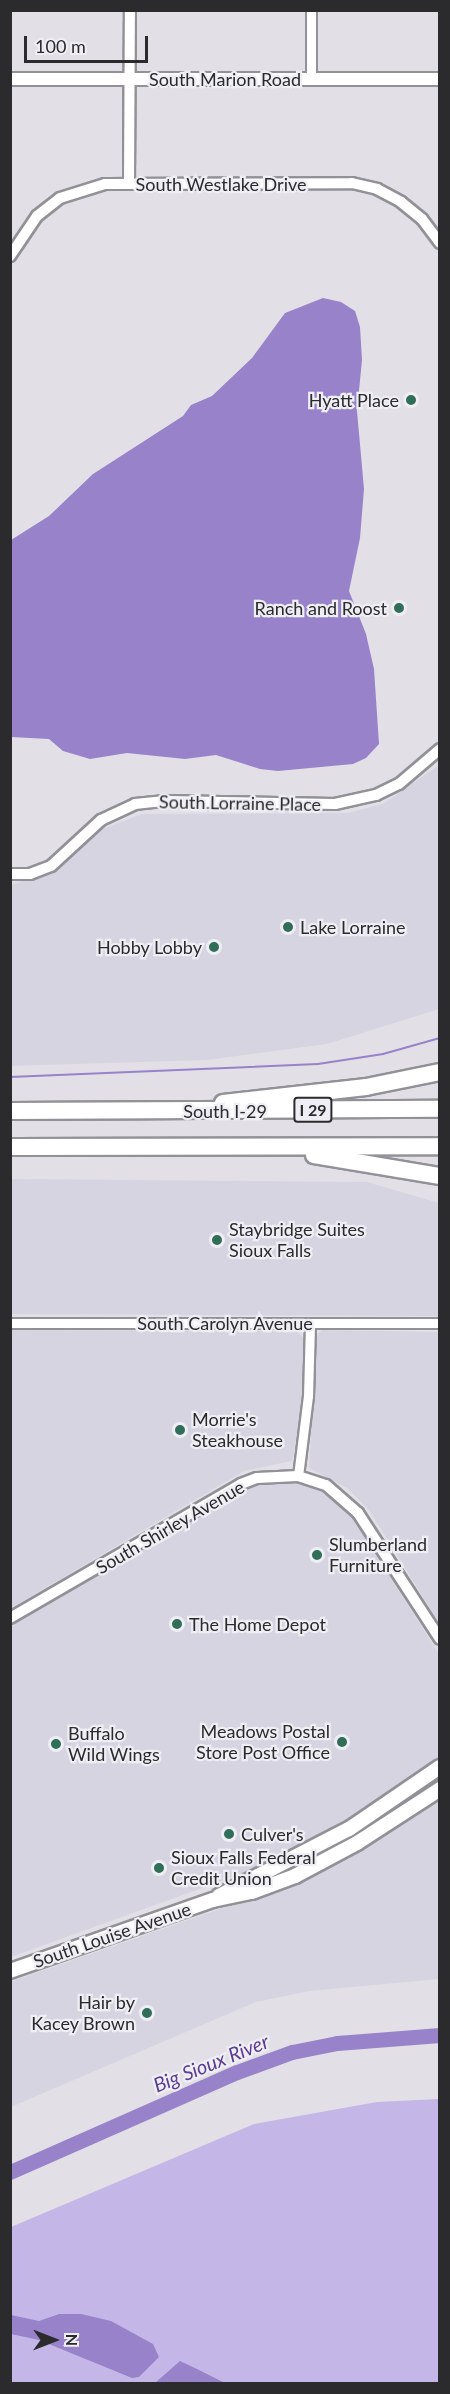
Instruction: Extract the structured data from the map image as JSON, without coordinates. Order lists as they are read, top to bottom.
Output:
{
  "streets": {
    "highway": ["I 29", "South I-29"],
    "main road": ["South Marion Road", "South Louise Avenue"],
    "street": [
      "South Westlake Drive",
      "South Lorraine Place",
      "South Carolyn Avenue",
      "South Shirley Avenue"
    ]
  },
  "water": ["Big Sioux River"],
  "places": [
    "Hyatt Place",
    "Ranch and Roost",
    "Lake Lorraine",
    "Hobby Lobby",
    "Staybridge Suites Sioux Falls",
    "Morrie's Steakhouse",
    "Slumberland Furniture",
    "The Home Depot",
    "Meadows Postal Store Post Office",
    "Buffalo Wild Wings",
    "Culver's",
    "Sioux Falls Federal Credit Union",
    "Hair by Kacey Brown"
  ],
  "scale_bar": "100 m",
  "north": "right"
}
